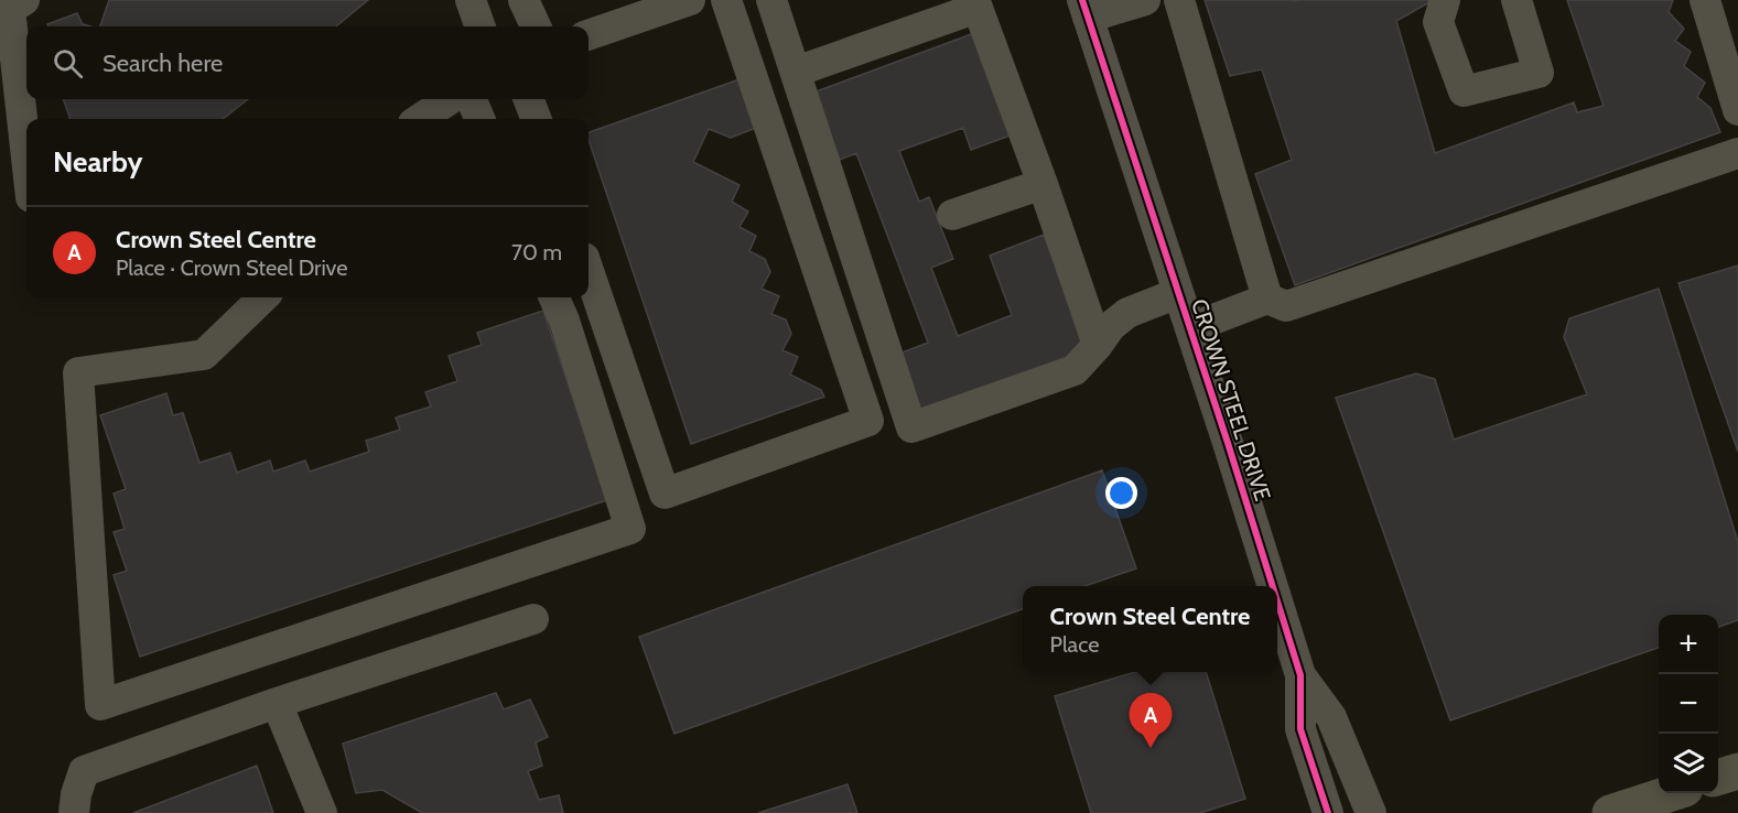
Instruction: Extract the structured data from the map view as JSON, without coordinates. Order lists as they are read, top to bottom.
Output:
{
  "streets": {
    "street": ["CROWN STEEL DRIVE"]
  },
  "page": {
    "search": "Search here",
    "heading": "Nearby",
    "list": [
      {
        "mark": "A",
        "name": "Crown Steel Centre",
        "note": "Place · Crown Steel Drive",
        "value": "70 m"
      }
    ],
    "popup": ["Crown Steel Centre", "Place"],
    "map_buttons": ["+", "−"],
    "pins": "A"
  }
}
